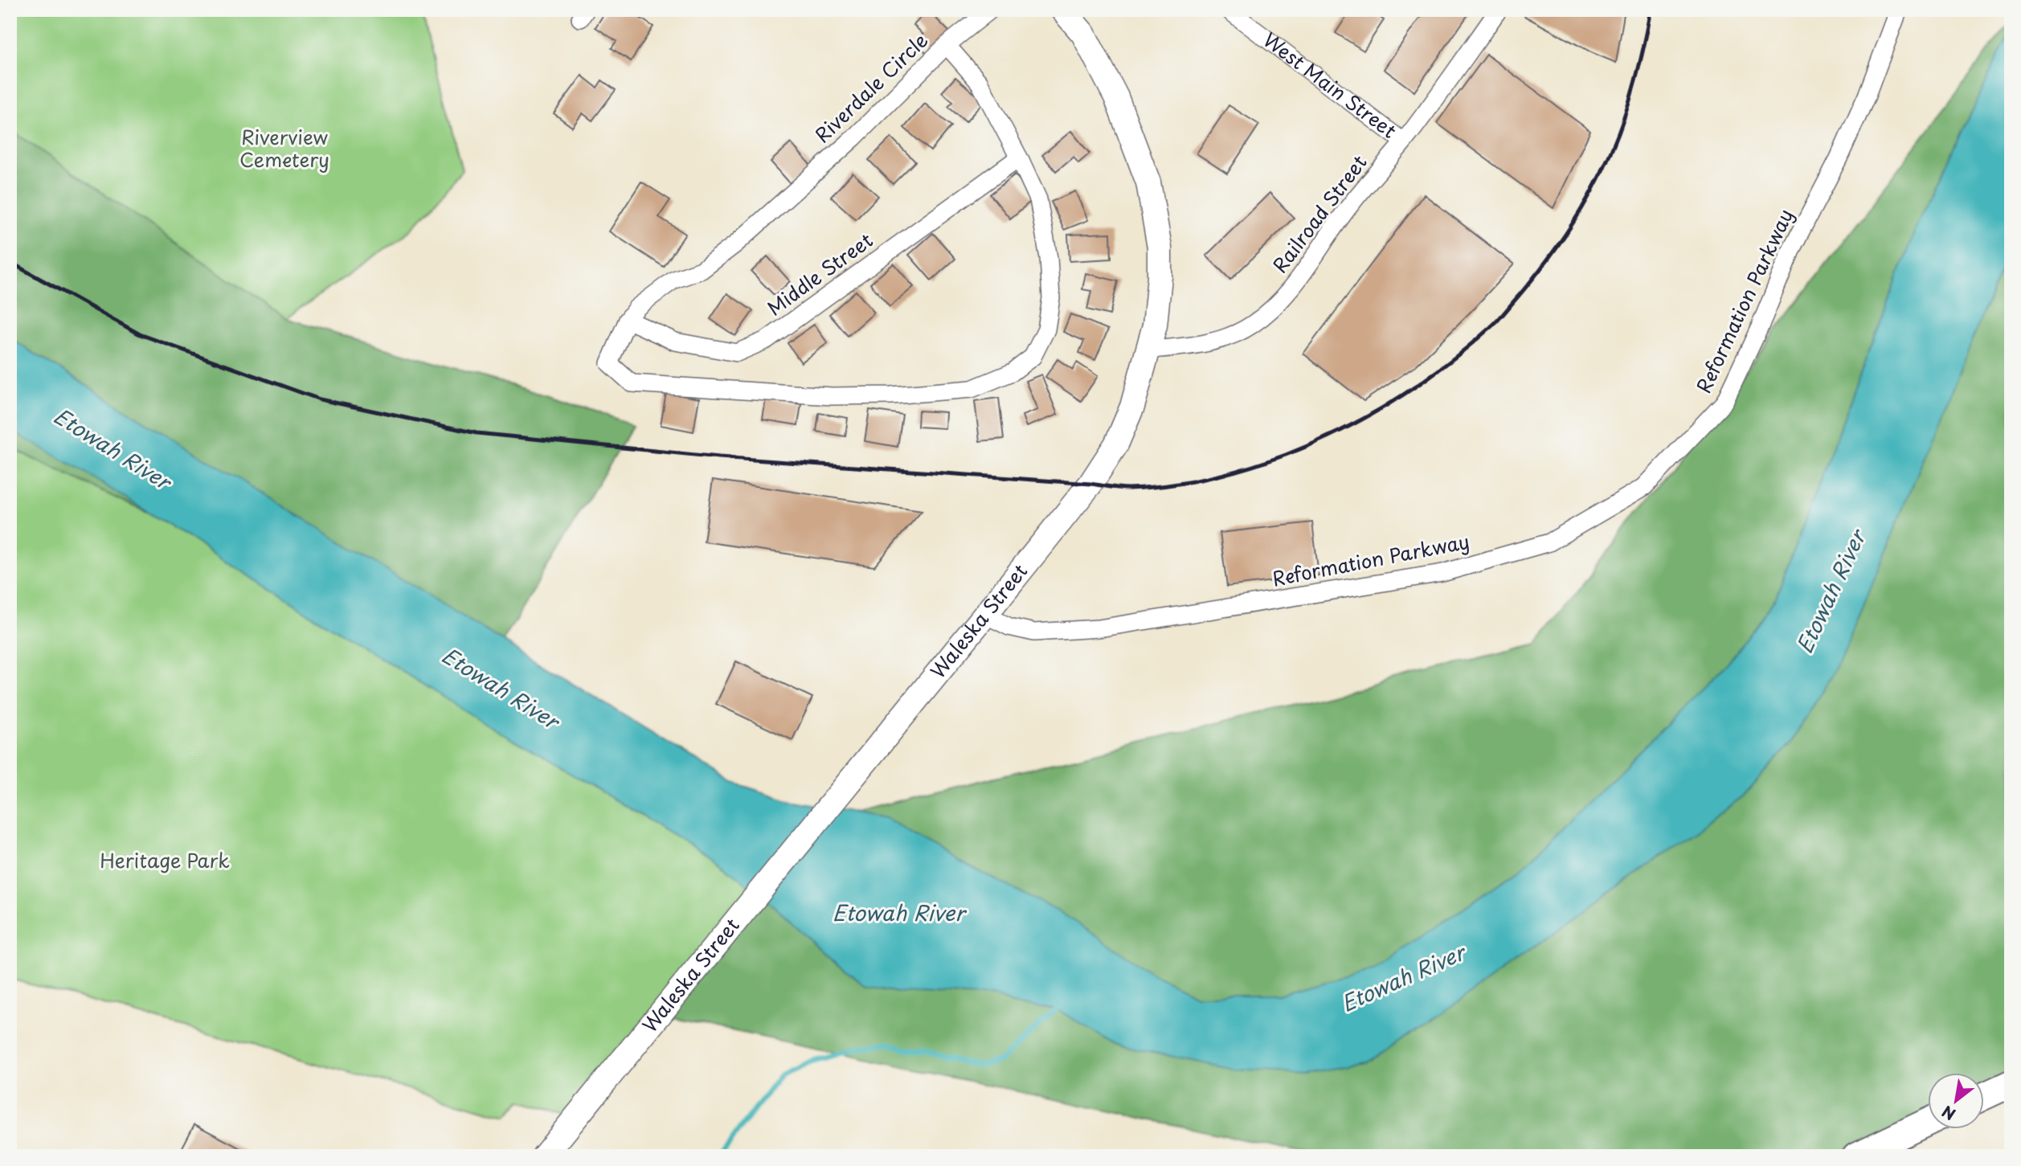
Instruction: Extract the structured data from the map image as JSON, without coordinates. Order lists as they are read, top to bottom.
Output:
{
  "streets": {
    "main road": ["Waleska Street"],
    "street": [
      "West Main Street",
      "Riverdale Circle",
      "Railroad Street",
      "Middle Street",
      "Reformation Parkway"
    ]
  },
  "crossings": [
    ["West Main Street", "Railroad Street"],
    ["Riverdale Circle", "Middle Street"],
    ["Railroad Street", "Waleska Street"],
    ["Reformation Parkway", "Waleska Street"]
  ],
  "water": ["Etowah River"],
  "parks": ["Riverview Cemetery", "Heritage Park"],
  "north": "bottom left"
}
